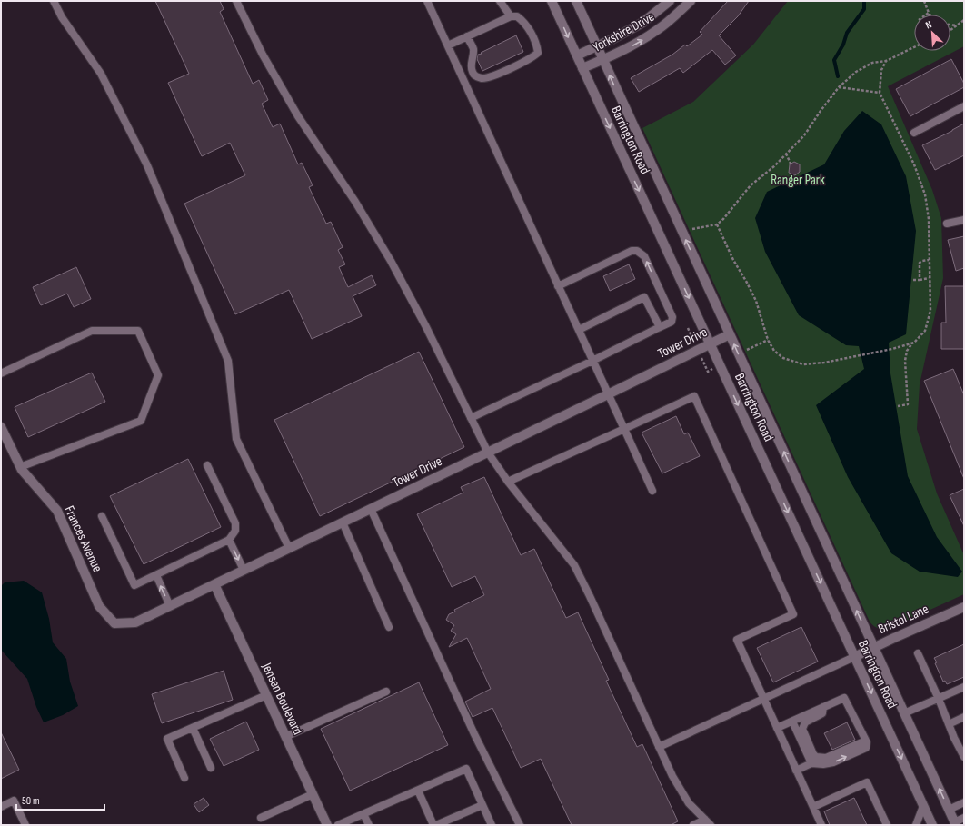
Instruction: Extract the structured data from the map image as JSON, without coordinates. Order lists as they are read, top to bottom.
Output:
{
  "streets": {
    "main road": [
      "Yorkshire Drive",
      "Barrington Road",
      "Tower Drive",
      "Frances Avenue",
      "Bristol Lane",
      "Jensen Boulevard"
    ]
  },
  "crossings": [
    ["Yorkshire Drive", "Barrington Road"],
    ["Barrington Road", "Tower Drive"],
    ["Barrington Road", "Bristol Lane"],
    ["Tower Drive", "Frances Avenue"],
    ["Tower Drive", "Jensen Boulevard"]
  ],
  "parks": ["Ranger Park"],
  "scale_bar": "50 m",
  "north": "top left"
}
